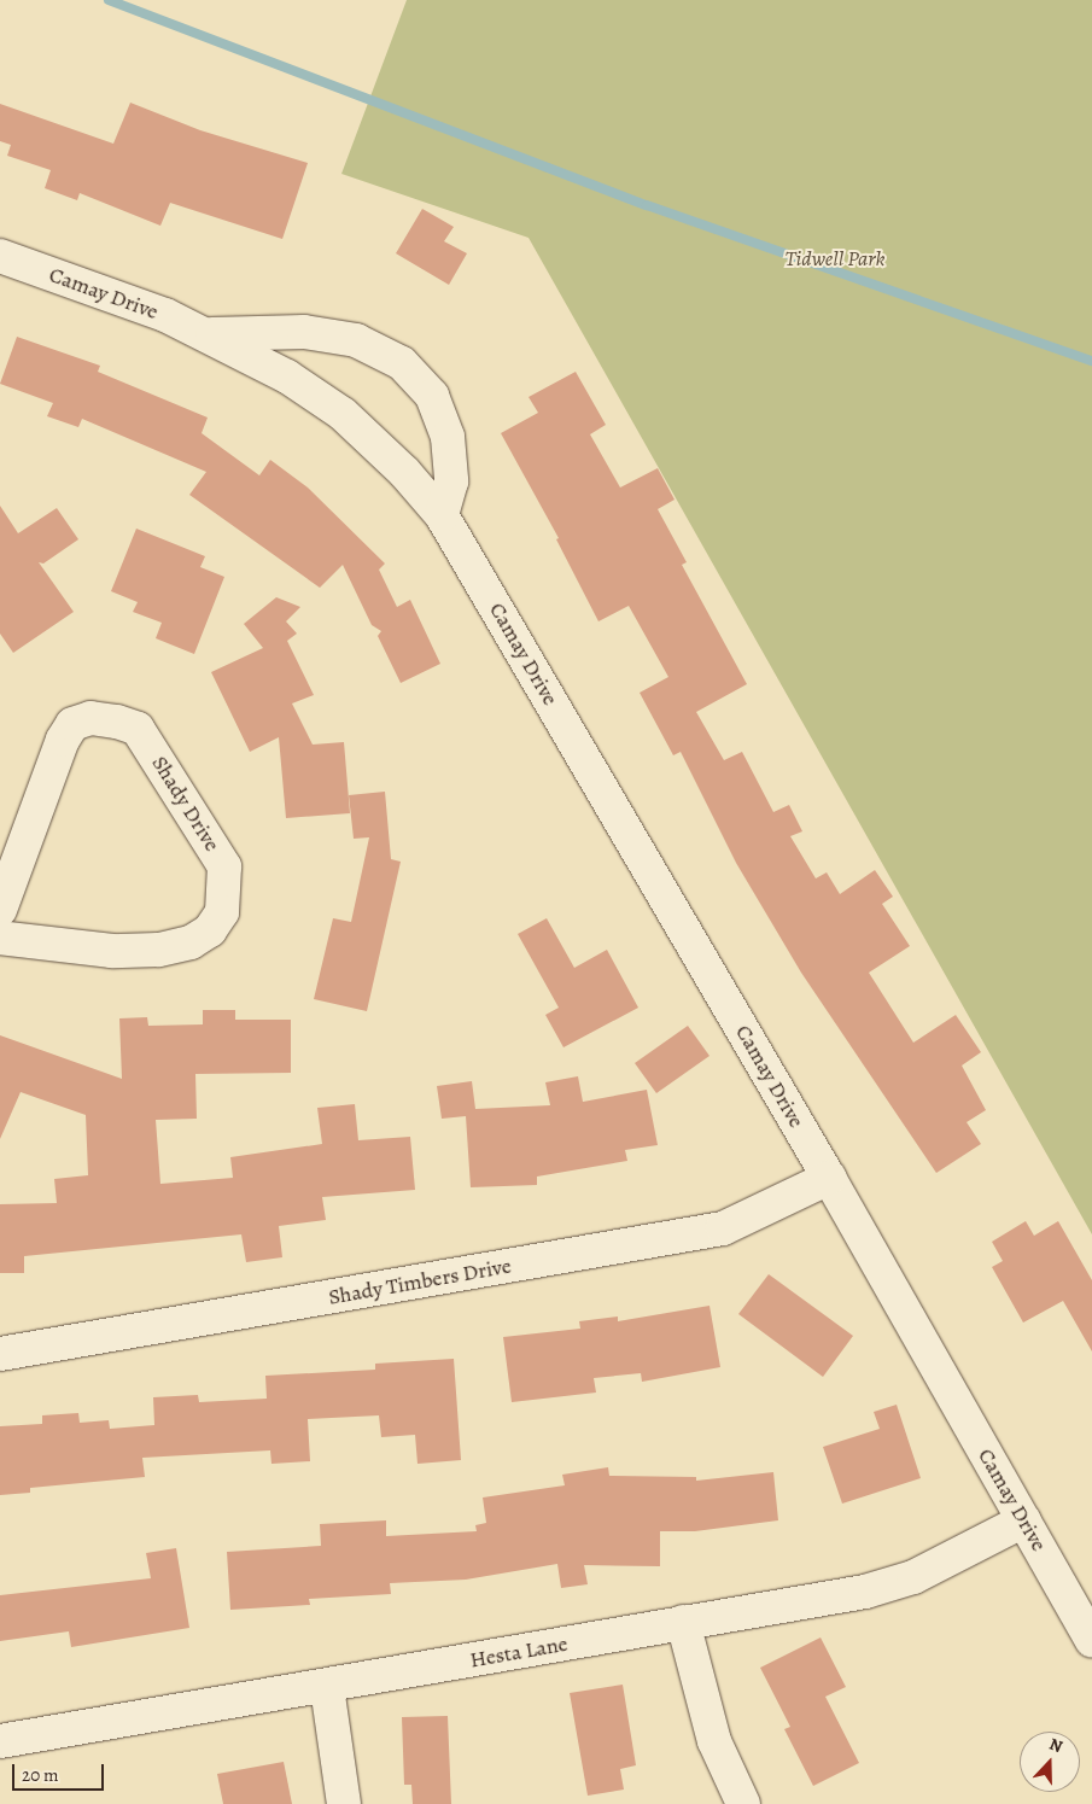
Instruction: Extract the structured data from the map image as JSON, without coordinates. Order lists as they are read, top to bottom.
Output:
{
  "streets": {
    "street": [
      "Camay Drive",
      "Shady Drive",
      "Shady Timbers Drive",
      "Hesta Lane"
    ]
  },
  "crossings": [
    ["Camay Drive", "Shady Timbers Drive"],
    ["Camay Drive", "Hesta Lane"]
  ],
  "parks": ["Tidwell Park"],
  "scale_bar": "20 m",
  "north": "top"
}
